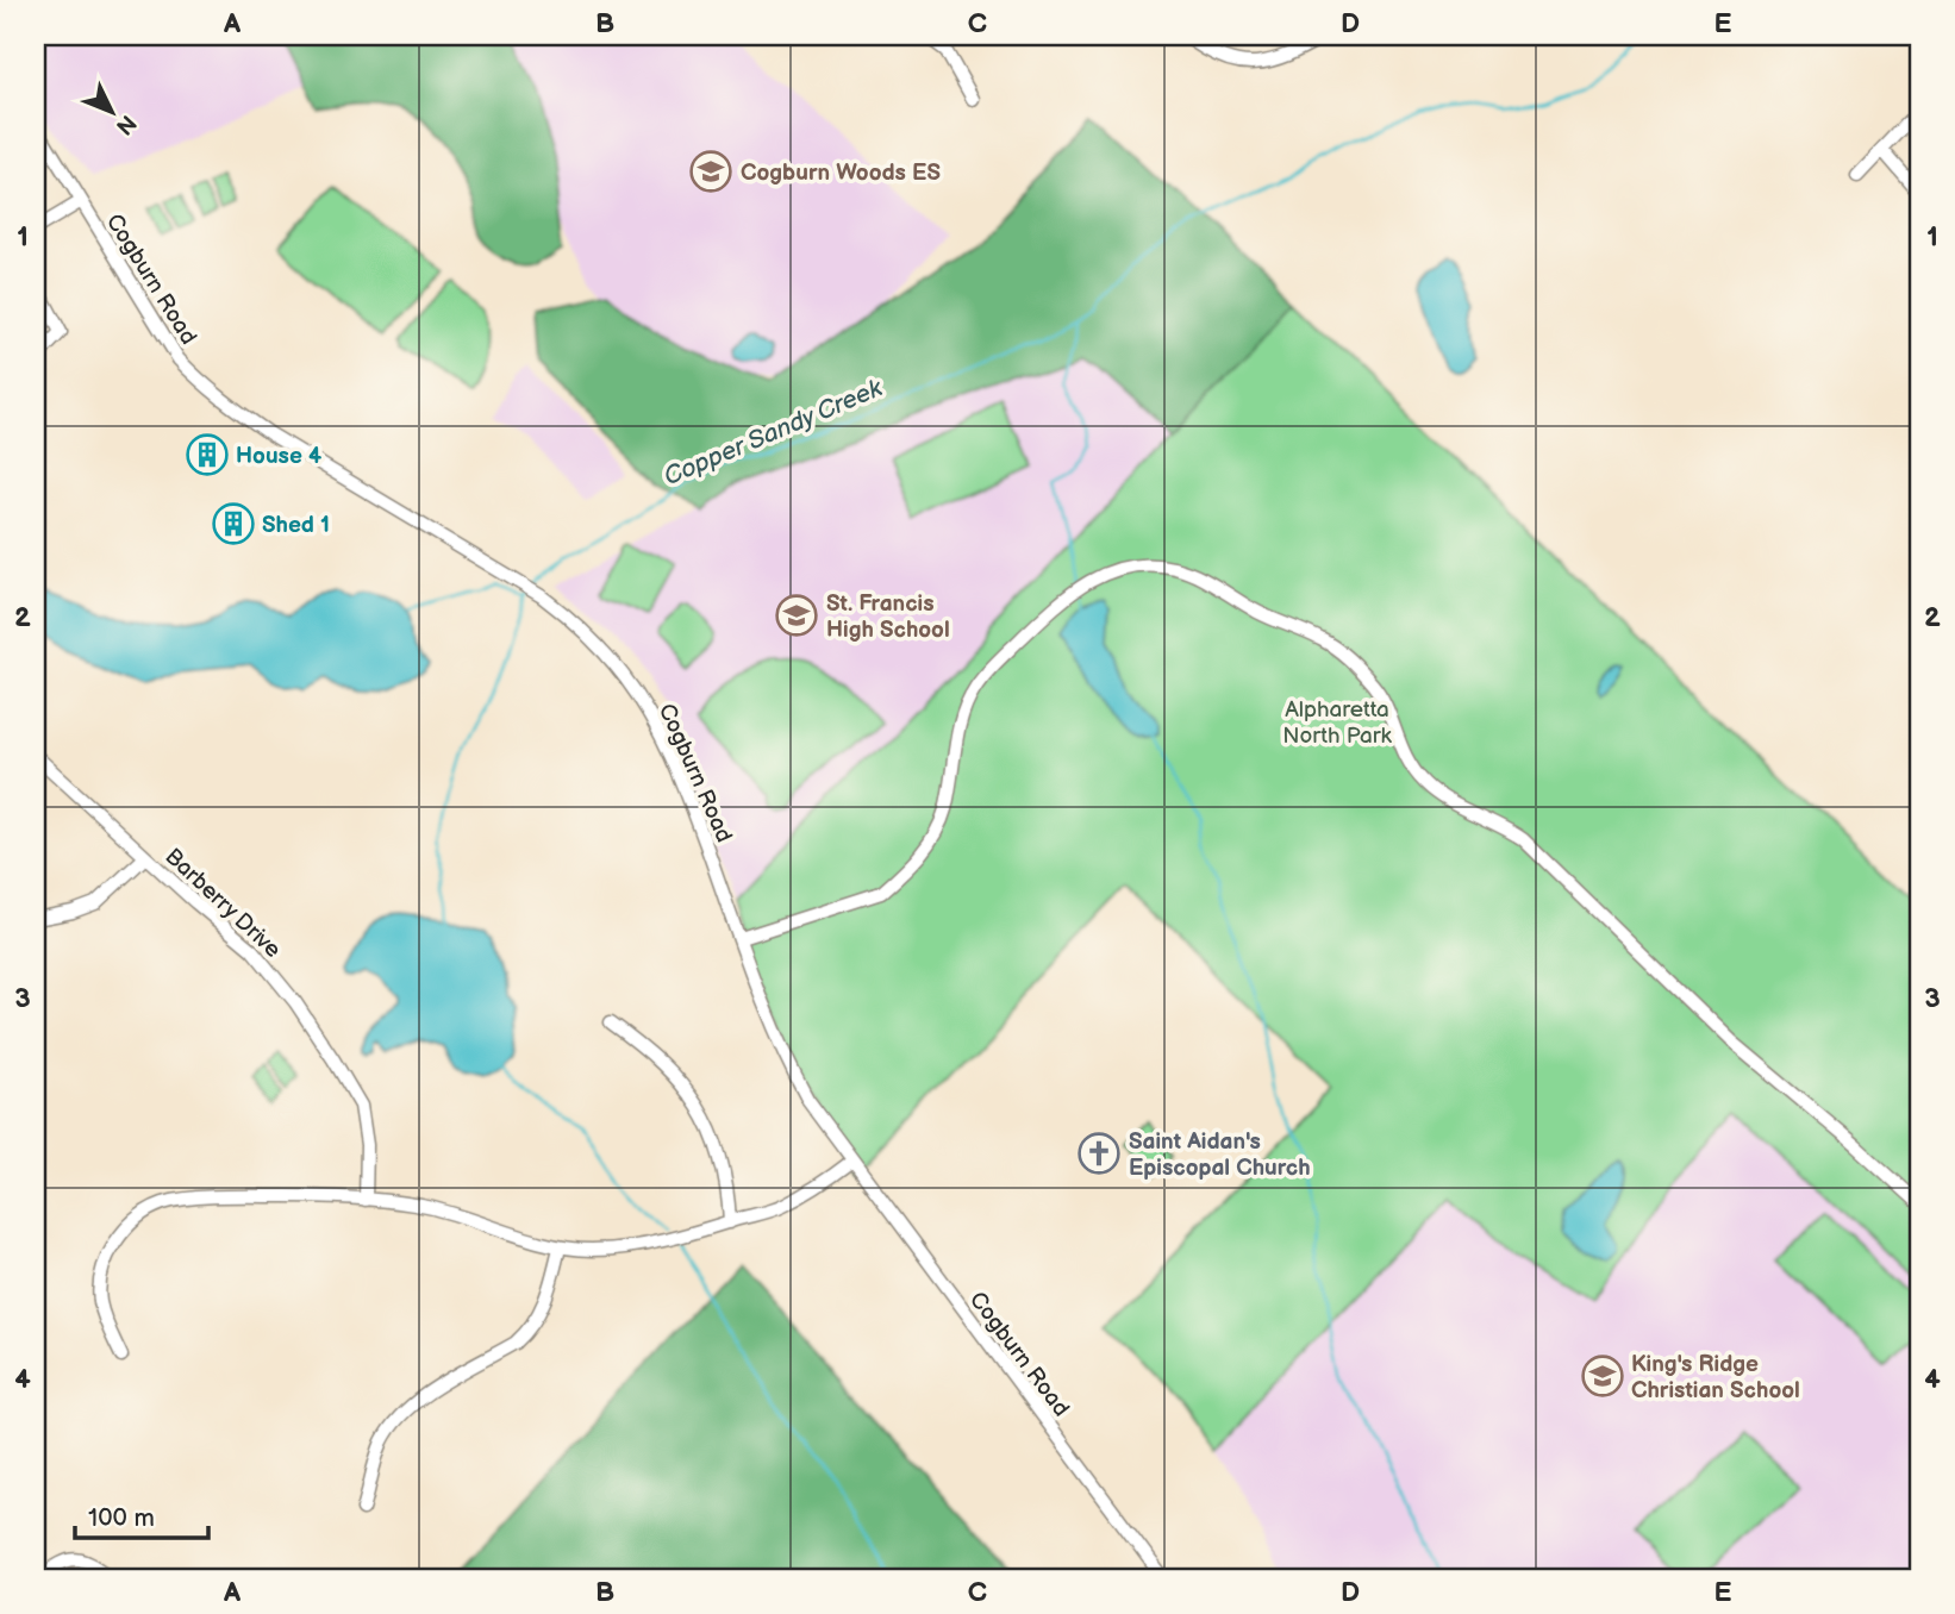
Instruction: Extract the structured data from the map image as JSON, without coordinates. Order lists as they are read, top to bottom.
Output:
{
  "streets": {
    "street": ["Cogburn Road", "Barberry Drive"]
  },
  "water": ["Copper Sandy Creek"],
  "parks": ["Alpharetta North Park"],
  "places": {
    "school or university": ["Cogburn Woods ES", "St. Francis High School", "King's Ridge Christian School"],
    "building": ["House 4", "Shed 1"],
    "church": ["Saint Aidan's Episcopal Church"]
  },
  "scale_bar": "100 m",
  "north": "bottom right",
  "grid": {
    "columns": [
      "A",
      "B",
      "C",
      "D",
      "E"
    ],
    "rows": [
      "1",
      "2",
      "3",
      "4"
    ]
  }
}
